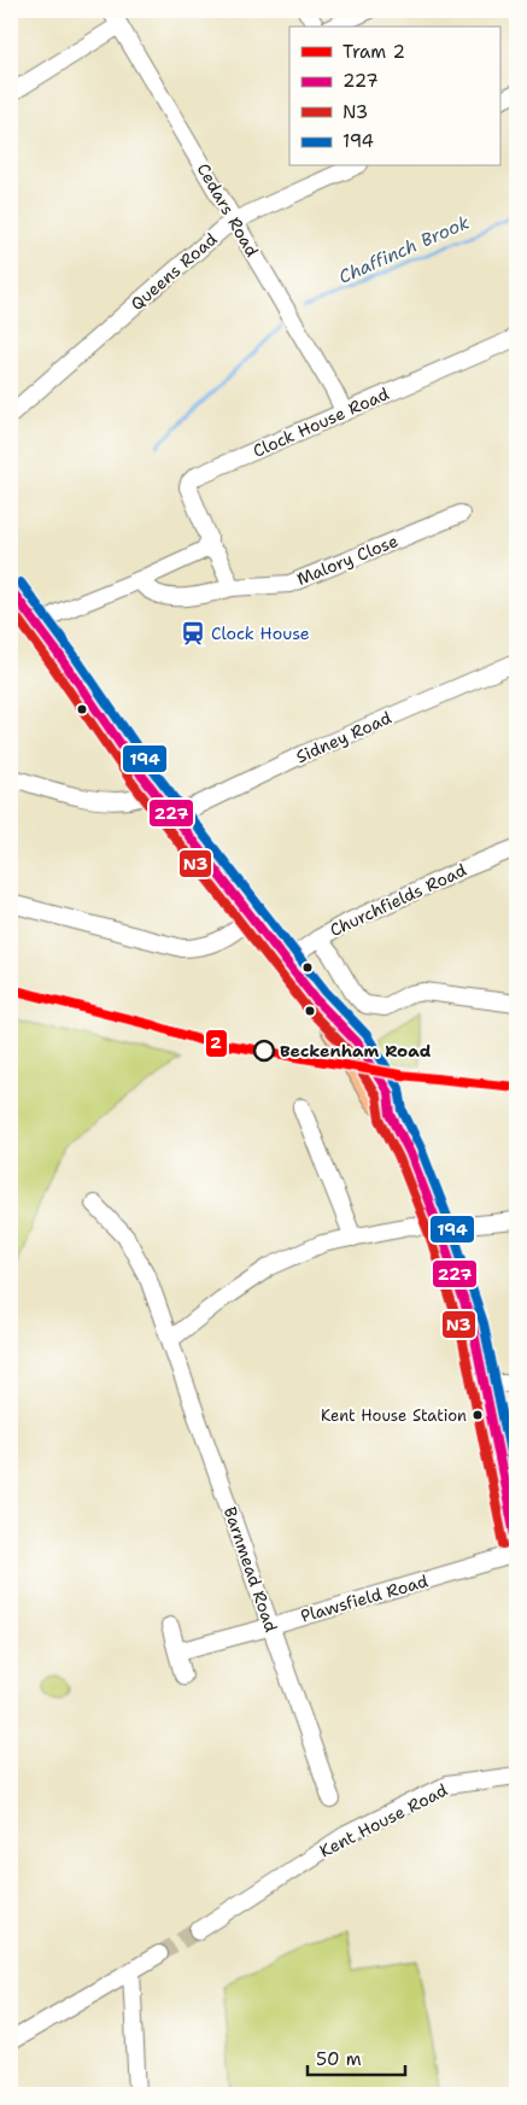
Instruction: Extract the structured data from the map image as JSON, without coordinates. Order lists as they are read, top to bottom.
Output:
{
  "streets": {
    "street": [
      "Cedars Road",
      "Queens Road",
      "Clock House Road",
      "Malory Close",
      "Sidney Road",
      "Churchfields Road",
      "Barnmead Road",
      "Plawsfield Road",
      "Kent House Road"
    ]
  },
  "crossings": [
    ["Cedars Road", "Queens Road"],
    ["Cedars Road", "Clock House Road"],
    ["Clock House Road", "Malory Close"],
    ["Barnmead Road", "Plawsfield Road"]
  ],
  "water": ["Chaffinch Brook"],
  "places": {
    "station": ["Clock House"],
    "other": ["Beckenham Road", "Kent House Station"]
  },
  "lines": [
    "transit line 194",
    "transit line 227",
    "transit line N3",
    "tram line 2"
  ],
  "legend": [
    "Tram 2",
    "227",
    "N3",
    "194"
  ],
  "scale_bar": "50 m"
}
